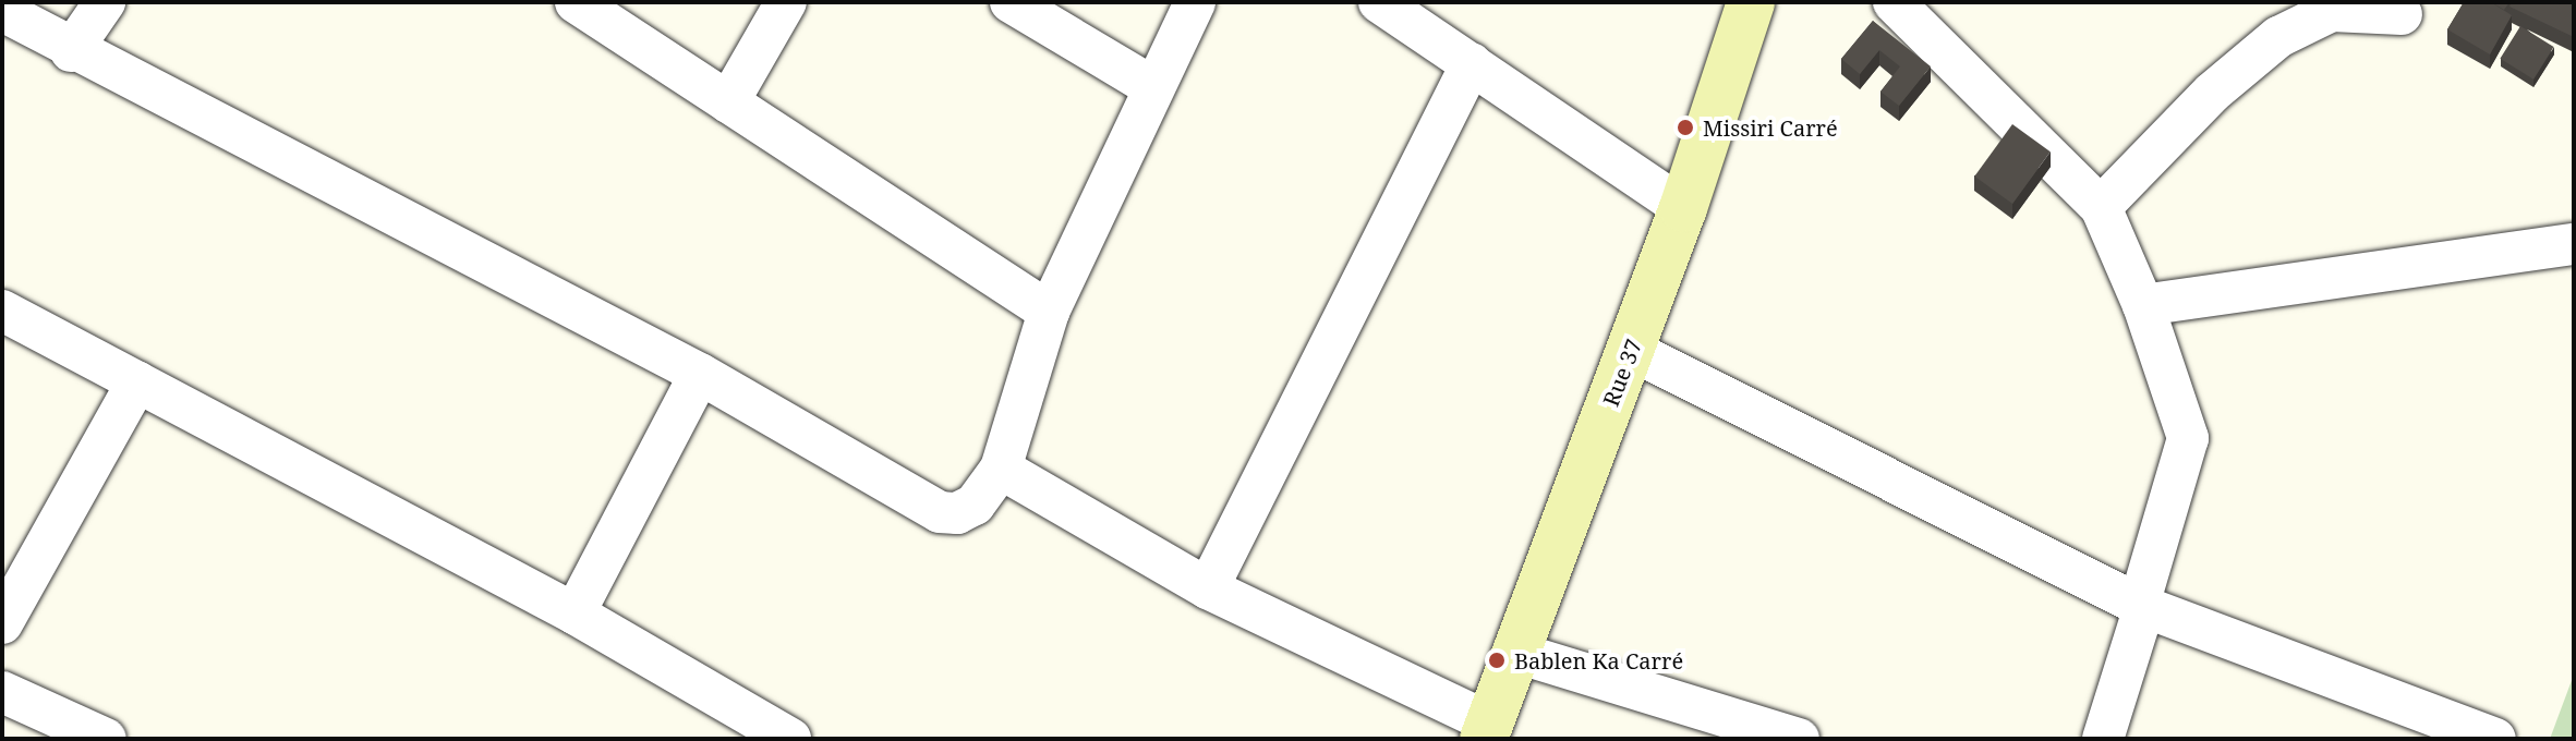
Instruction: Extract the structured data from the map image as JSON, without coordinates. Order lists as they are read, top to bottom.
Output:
{
  "streets": {
    "main road": ["Rue 37"]
  },
  "places": ["Missiri Carré", "Bablen Ka Carré"]
}
